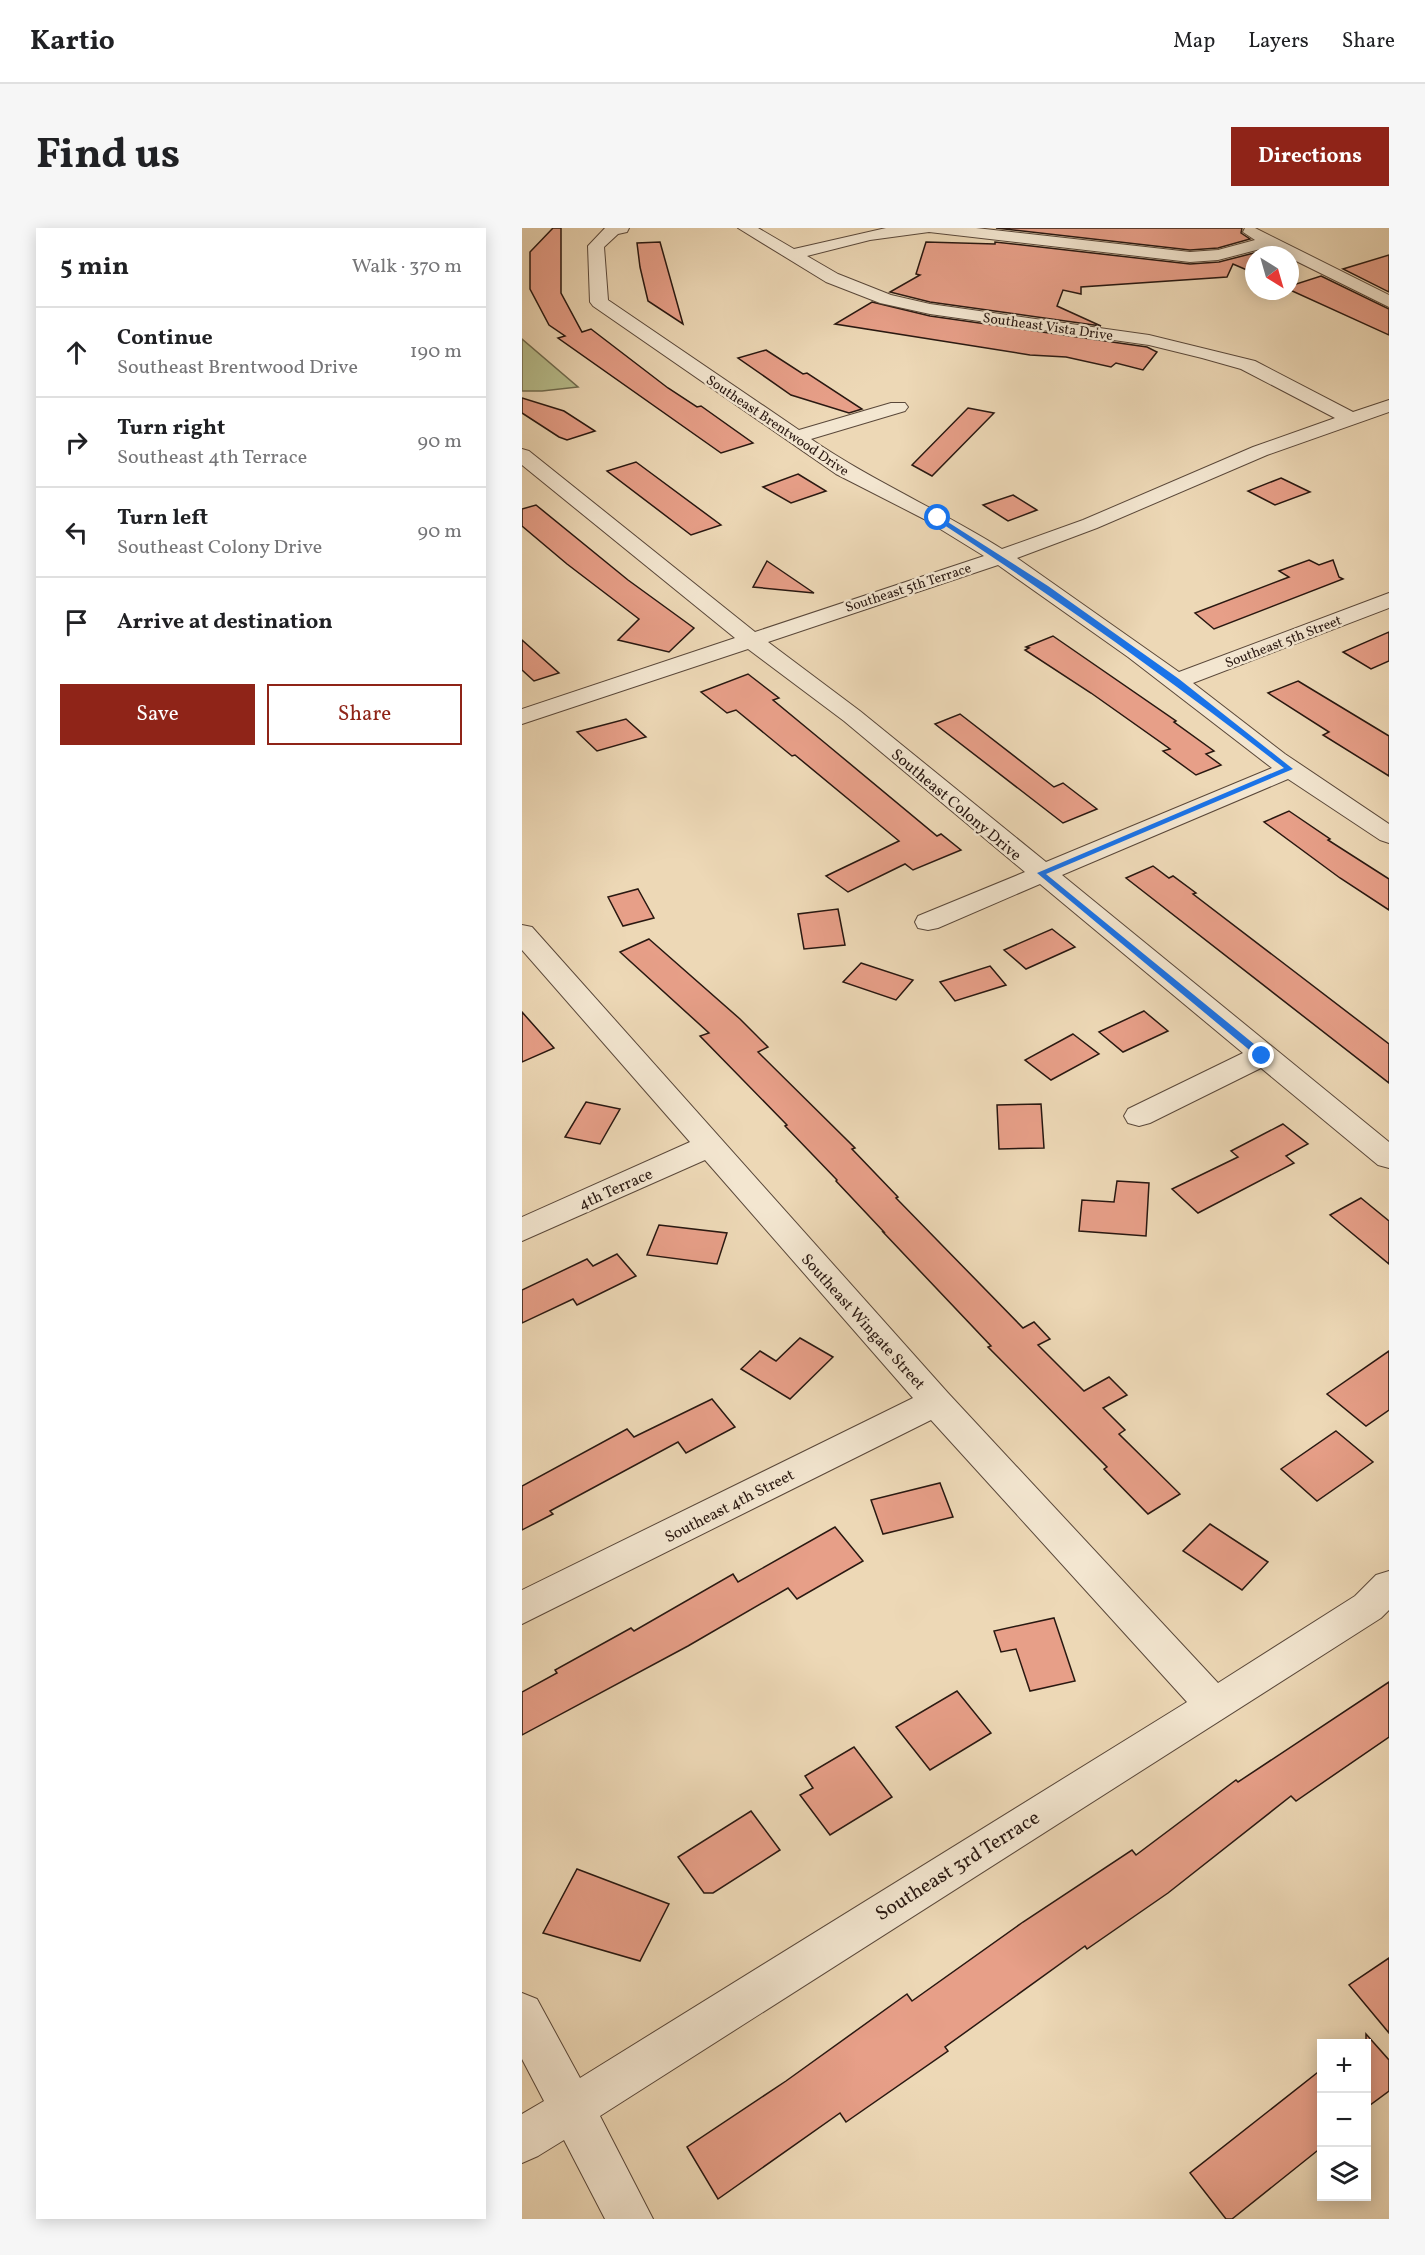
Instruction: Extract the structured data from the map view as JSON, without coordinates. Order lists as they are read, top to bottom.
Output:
{
  "streets": {
    "street": [
      "Southeast Vista Drive",
      "Southeast Brentwood Drive",
      "Southeast 5th Terrace",
      "Southeast 5th Street",
      "Southeast Colony Drive",
      "4th Terrace",
      "Southeast Wingate Street",
      "Southeast 4th Street",
      "Southeast 3rd Terrace"
    ]
  },
  "crossings": [
    ["Southeast Vista Drive", "Southeast 5th Terrace"],
    ["Southeast Brentwood Drive", "Southeast 5th Terrace"],
    ["Southeast Brentwood Drive", "Southeast 5th Street"],
    ["Southeast 5th Terrace", "Southeast Colony Drive"],
    ["4th Terrace", "Southeast Wingate Street"],
    ["Southeast Wingate Street", "Southeast 4th Street"],
    ["Southeast Wingate Street", "Southeast 3rd Terrace"]
  ],
  "north": "bottom right",
  "page": {
    "header": "Kartio",
    "nav": ["Map", "Layers", "Share"],
    "title": "Find us",
    "buttons": [
      "Directions",
      ["Save", "Share"]
    ],
    "heading": ["5 min", "Walk · 370 m"],
    "list": [
      ["Continue", "Southeast Brentwood Drive", "190 m"],
      ["Turn right", "Southeast 4th Terrace", "90 m"],
      ["Turn left", "Southeast Colony Drive", "90 m"],
      "Arrive at destination"
    ],
    "map_buttons": ["+", "−"]
  }
}
